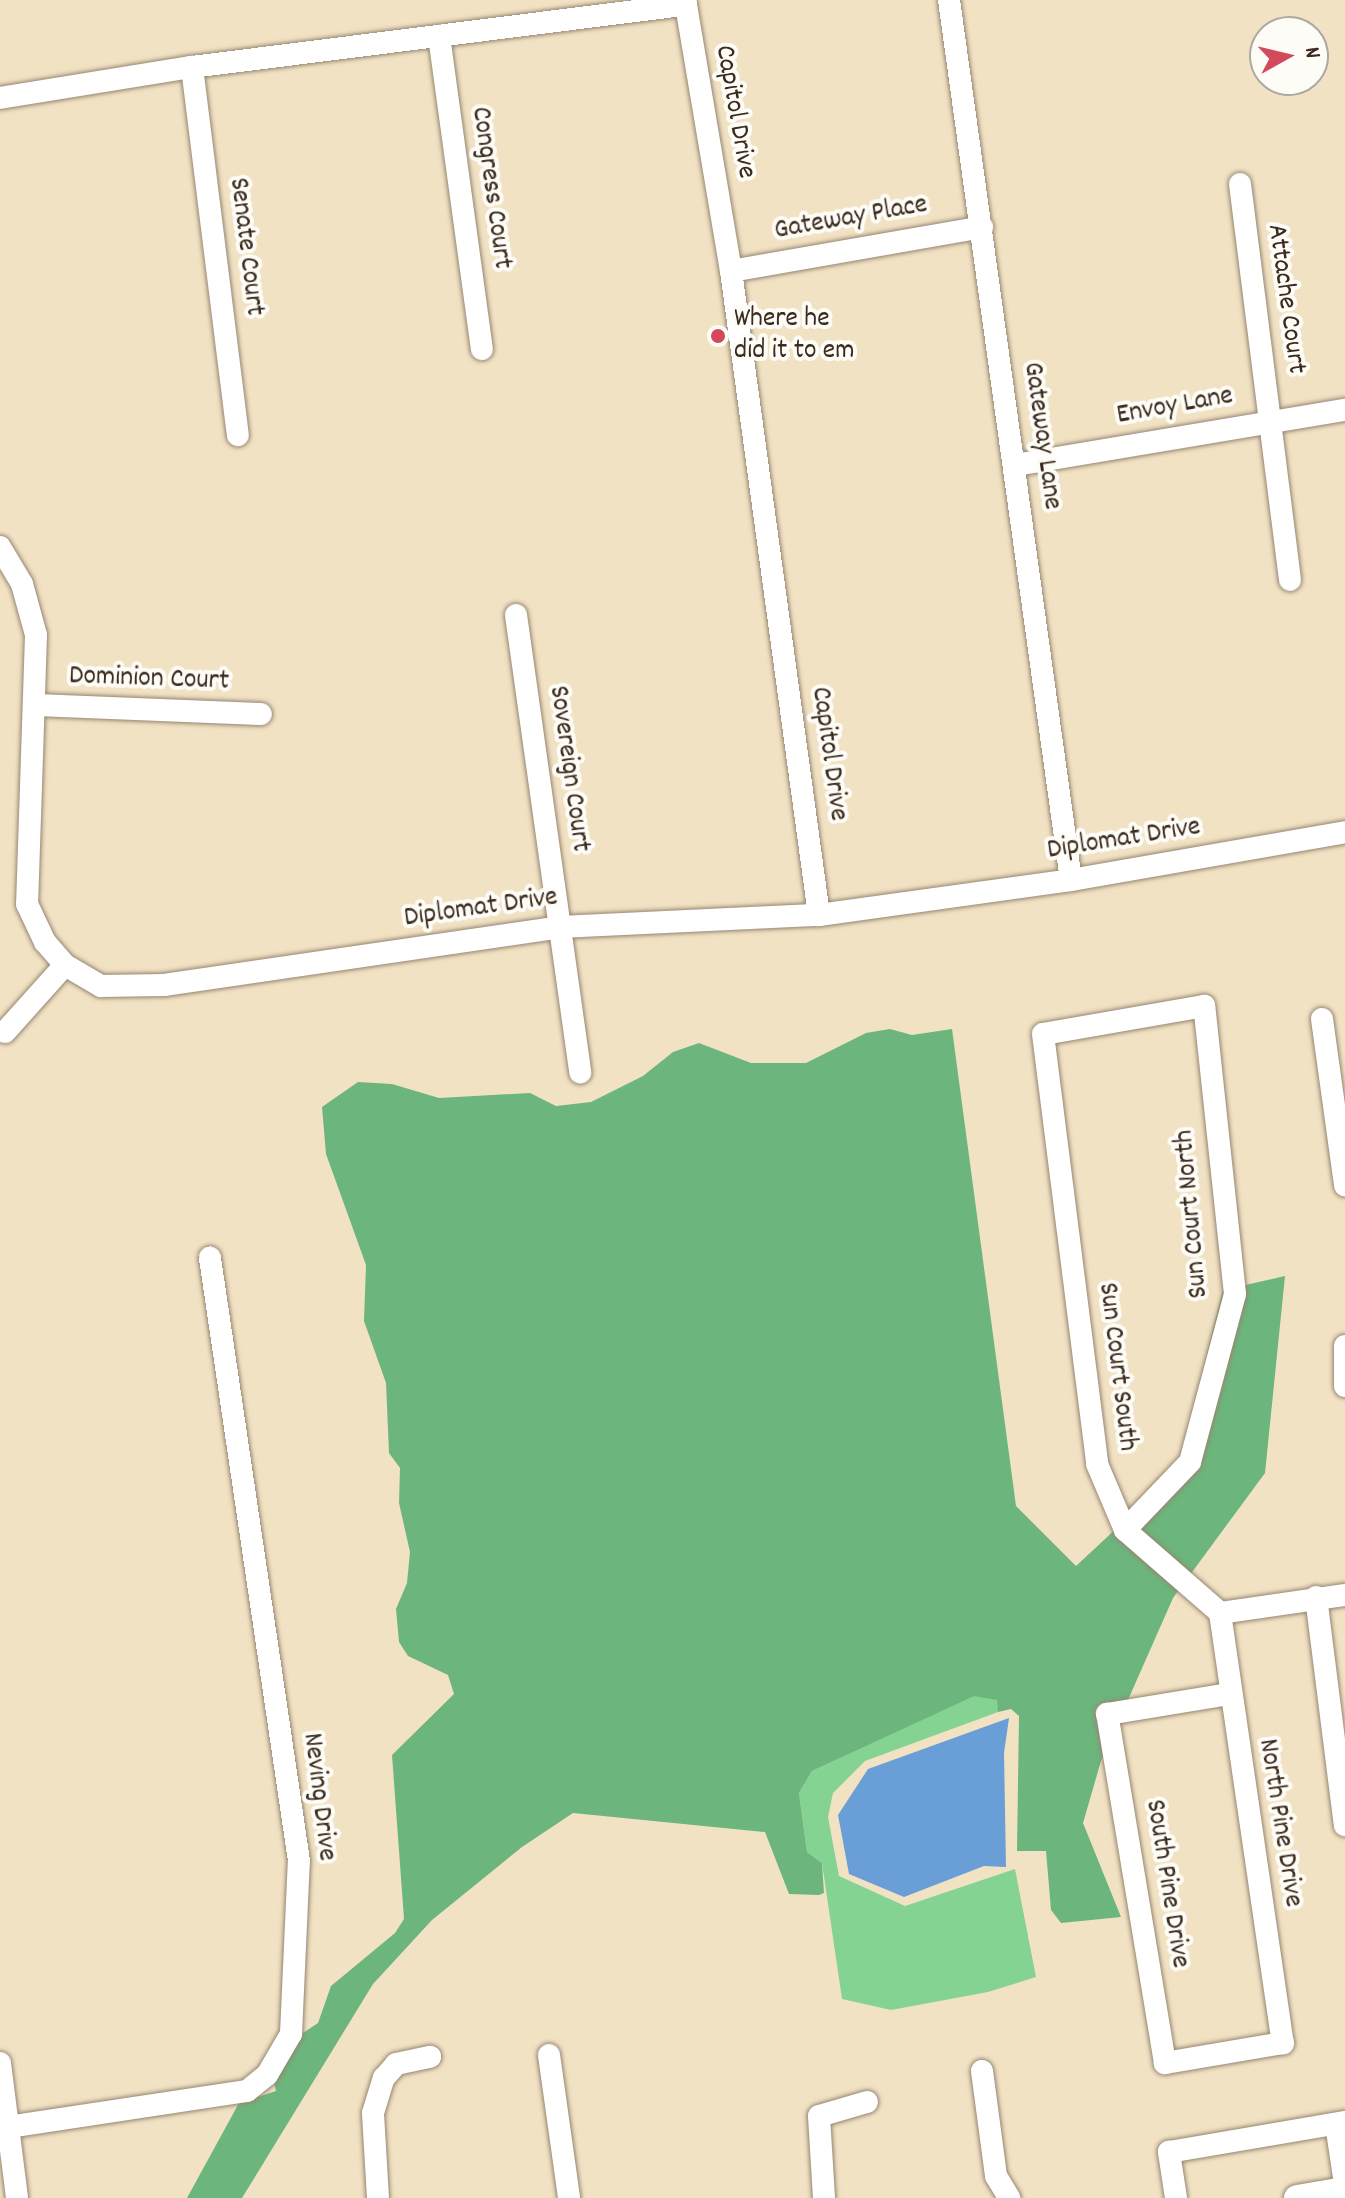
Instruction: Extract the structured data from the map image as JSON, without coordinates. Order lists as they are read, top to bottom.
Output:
{
  "streets": {
    "street": [
      "Capitol Drive",
      "Congress Court",
      "Gateway Place",
      "Senate Court",
      "Attache Court",
      "Envoy Lane",
      "Gateway Lane",
      "Dominion Court",
      "Sovereign Court",
      "Diplomat Drive",
      "Sun Court North",
      "Sun Court South",
      "Neving Drive",
      "North Pine Drive",
      "South Pine Drive"
    ]
  },
  "crossings": [
    ["Capitol Drive", "Congress Court"],
    ["Capitol Drive", "Gateway Place"],
    ["Capitol Drive", "Senate Court"],
    ["Capitol Drive", "Diplomat Drive"],
    ["Gateway Place", "Gateway Lane"],
    ["Attache Court", "Envoy Lane"],
    ["Envoy Lane", "Gateway Lane"],
    ["Gateway Lane", "Diplomat Drive"],
    ["Dominion Court", "Diplomat Drive"],
    ["Sovereign Court", "Diplomat Drive"],
    ["Sun Court North", "Sun Court South"],
    ["Sun Court South", "North Pine Drive"],
    ["North Pine Drive", "South Pine Drive"]
  ],
  "places": ["Where he did it to em"],
  "north": "right"
}
